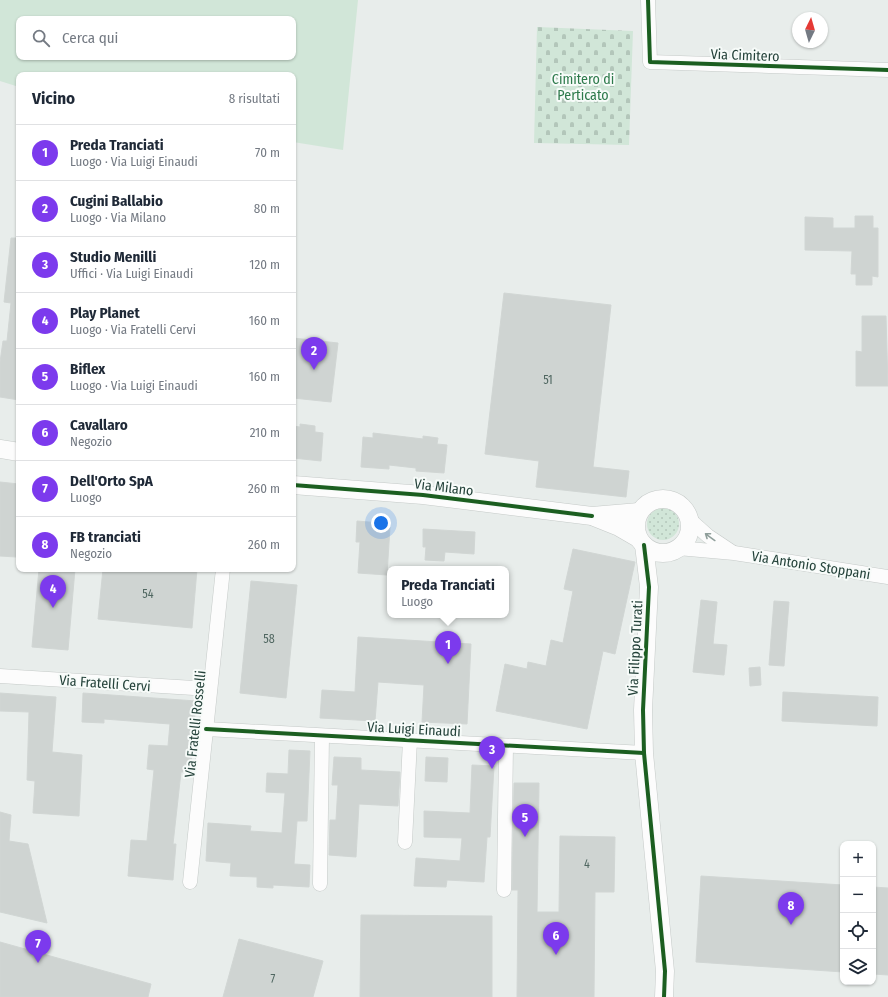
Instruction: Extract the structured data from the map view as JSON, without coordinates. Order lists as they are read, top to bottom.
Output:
{
  "streets": {
    "street": [
      "Via Cimitero",
      "Via Milano",
      "Via Antonio Stoppani",
      "Via Filippo Turati",
      "Via Fratelli Cervi",
      "Via Fratelli Rosselli",
      "Via Luigi Einaudi"
    ]
  },
  "crossings": [
    ["Via Milano", "Via Antonio Stoppani"],
    ["Via Milano", "Via Filippo Turati"],
    ["Via Antonio Stoppani", "Via Filippo Turati"],
    ["Via Filippo Turati", "Via Luigi Einaudi"],
    ["Via Fratelli Cervi", "Via Fratelli Rosselli"],
    ["Via Fratelli Rosselli", "Via Luigi Einaudi"]
  ],
  "parks": ["Cimitero di Perticato"],
  "house_numbers": [
    "51",
    "54",
    "58",
    "4",
    "7"
  ],
  "north": "top",
  "page": {
    "search": "Cerca qui",
    "heading": ["Vicino", "8 risultati"],
    "list": [
      {
        "mark": "1",
        "name": "Preda Tranciati",
        "note": "Luogo · Via Luigi Einaudi",
        "value": "70 m"
      },
      {
        "mark": "2",
        "name": "Cugini Ballabio",
        "note": "Luogo · Via Milano",
        "value": "80 m"
      },
      {
        "mark": "3",
        "name": "Studio Menilli",
        "note": "Uffici · Via Luigi Einaudi",
        "value": "120 m"
      },
      {
        "mark": "4",
        "name": "Play Planet",
        "note": "Luogo · Via Fratelli Cervi",
        "value": "160 m"
      },
      {
        "mark": "5",
        "name": "Biflex",
        "note": "Luogo · Via Luigi Einaudi",
        "value": "160 m"
      },
      {
        "mark": "6",
        "name": "Cavallaro",
        "note": "Negozio",
        "value": "210 m"
      },
      {
        "mark": "7",
        "name": "Dell'Orto SpA",
        "note": "Luogo",
        "value": "260 m"
      },
      {
        "mark": "8",
        "name": "FB tranciati",
        "note": "Negozio",
        "value": "260 m"
      }
    ],
    "pins": [
      "2",
      "4",
      "1",
      "3",
      "5",
      "8",
      "6",
      "7"
    ],
    "popup": ["Preda Tranciati", "Luogo"],
    "map_buttons": ["+", "−"]
  }
}
